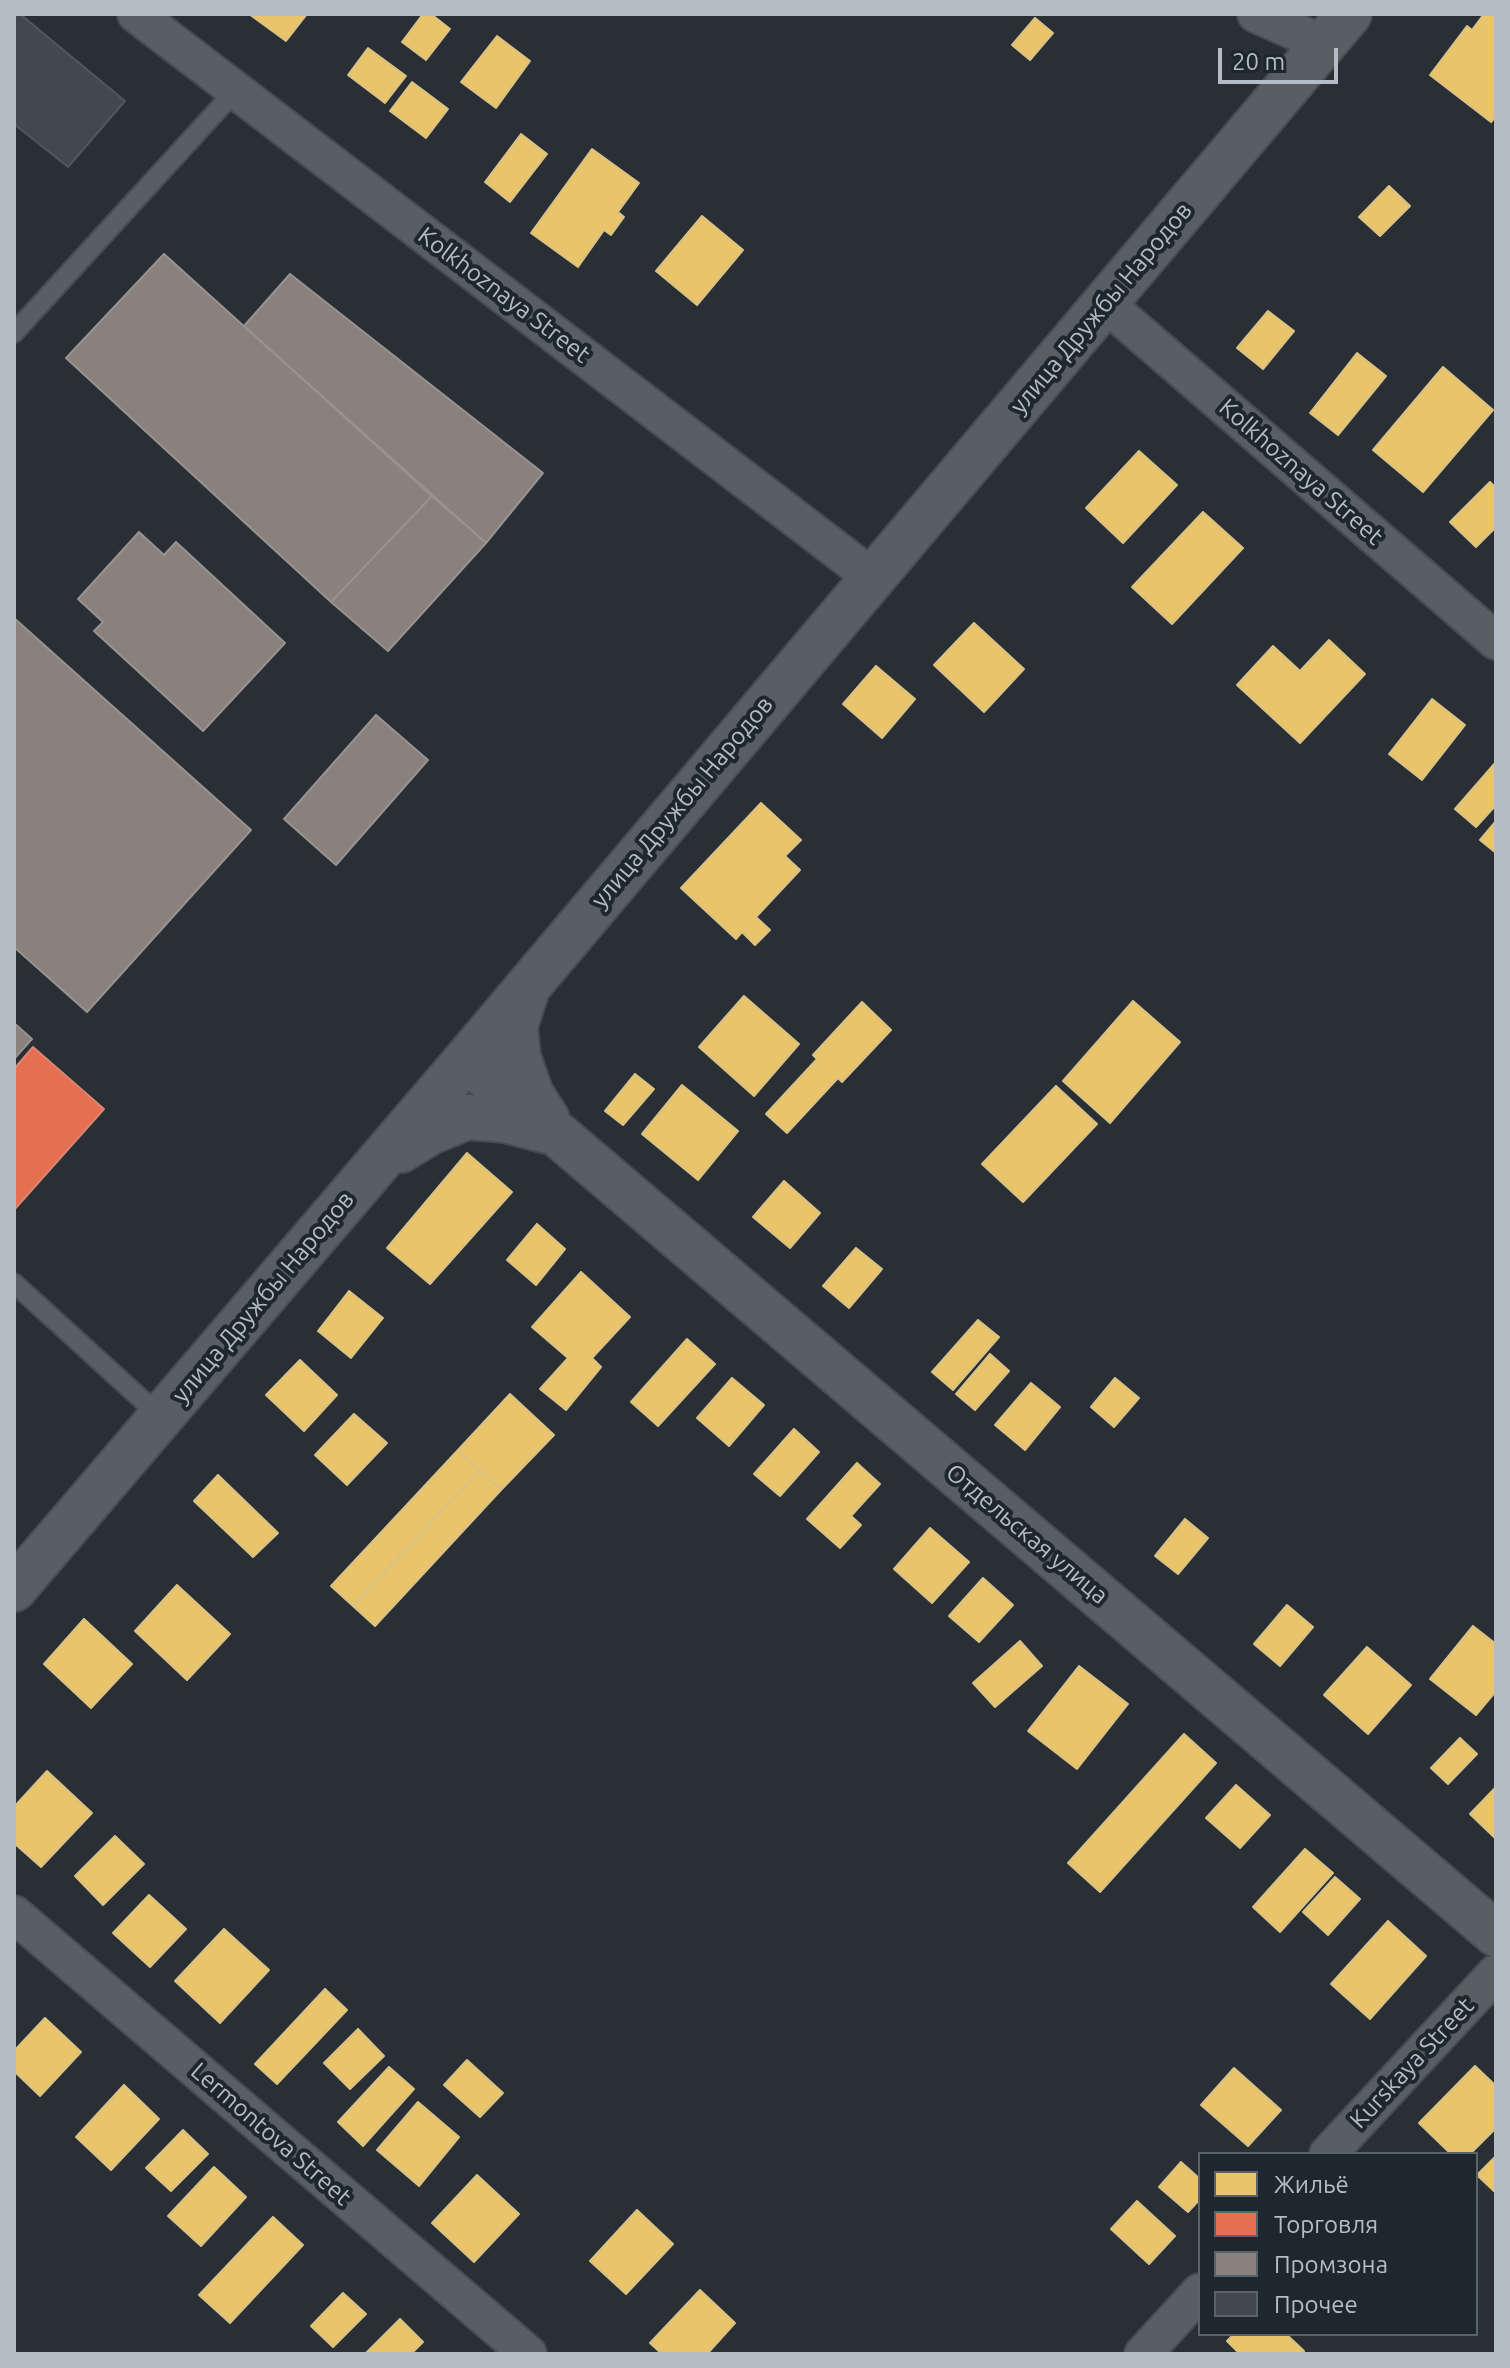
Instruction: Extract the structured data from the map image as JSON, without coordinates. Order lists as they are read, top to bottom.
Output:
{
  "streets": {
    "street": [
      "Kolkhoznaya Street",
      "улица Дружбы Народов",
      "Отдельская улица",
      "Kurskaya Street",
      "Lermontova Street"
    ]
  },
  "crossings": [
    ["Kolkhoznaya Street", "улица Дружбы Народов"],
    ["улица Дружбы Народов", "Отдельская улица"]
  ],
  "legend": [
    "Жильё",
    "Торговля",
    "Промзона",
    "Прочее"
  ],
  "scale_bar": "20 m"
}
